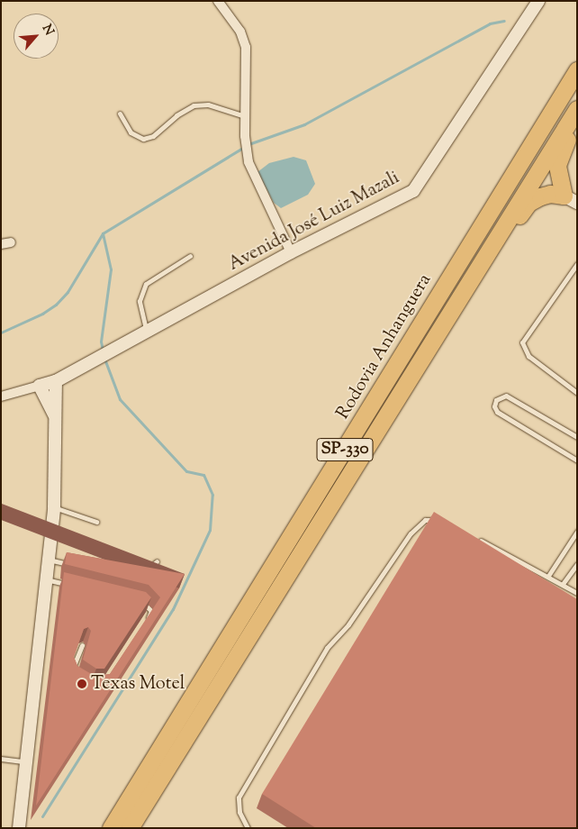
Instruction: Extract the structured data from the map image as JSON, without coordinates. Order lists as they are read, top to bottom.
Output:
{
  "streets": {
    "highway": ["Rodovia Anhanguera", "SP-330"],
    "main road": ["Avenida José Luiz Mazali"]
  },
  "places": ["Texas Motel"],
  "north": "top right"
}
